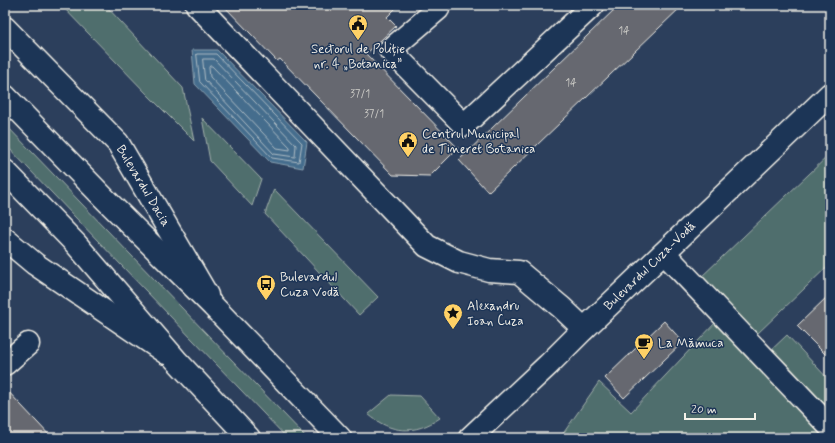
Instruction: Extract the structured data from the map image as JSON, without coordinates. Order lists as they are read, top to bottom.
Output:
{
  "streets": {
    "main road": ["Bulevardul Dacia", "Bulevardul Cuza-Vodă"]
  },
  "places": {
    "public building": ["Sectorul de Poliție nr. 4 „Botanica”", "Centrul Municipal de Tineret Botanica"],
    "bus stop": ["Bulevardul Cuza Vodă"],
    "place": ["Alexandru Ioan Cuza"],
    "cafe": ["La Mămuca"]
  },
  "house_numbers": [
    "14",
    "14",
    "37/1",
    "37/1"
  ],
  "scale_bar": "20 m"
}
